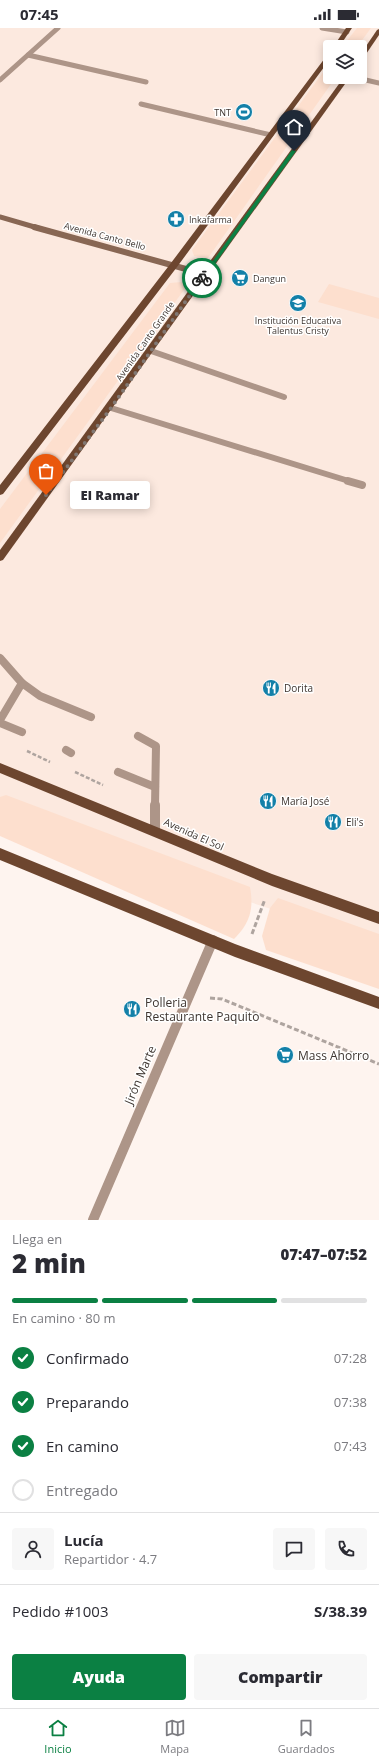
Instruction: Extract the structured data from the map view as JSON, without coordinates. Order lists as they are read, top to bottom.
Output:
{
  "streets": {
    "main road": ["Avenida Canto Grande", "Avenida El Sol"],
    "street": ["Avenida Canto Bello", "Jirón Marte"]
  },
  "crossings": [
    ["Avenida Canto Bello", "Avenida Canto Grande"]
  ],
  "places": {
    "sports": ["TNT"],
    "pharmacy": ["Inkafarma"],
    "supermarket": ["Dangun", "Mass Ahorro"],
    "school or university": ["Institución Educativa Talentus Cristy"],
    "other": ["El Ramar"],
    "restaurant": [
      "Dorita",
      "María José",
      "Eli's",
      "Polleria Restaurante Paquito"
    ]
  },
  "page": {
    "status": "07:45",
    "bubble": "El Ramar",
    "heading": ["2 min", "Llega en", "07:47–07:52"],
    "panel": [
      "Lucía",
      "Repartidor · 4.7",
      "Pedido #1003",
      "S/38.39"
    ],
    "bar": "En camino · 80 m",
    "list": [
      ["Confirmado", "07:28"],
      ["Preparando", "07:38"],
      ["En camino", "07:43"],
      "Entregado"
    ],
    "buttons": ["Ayuda", "Compartir"],
    "tabs": ["Inicio", "Mapa", "Guardados"]
  }
}
